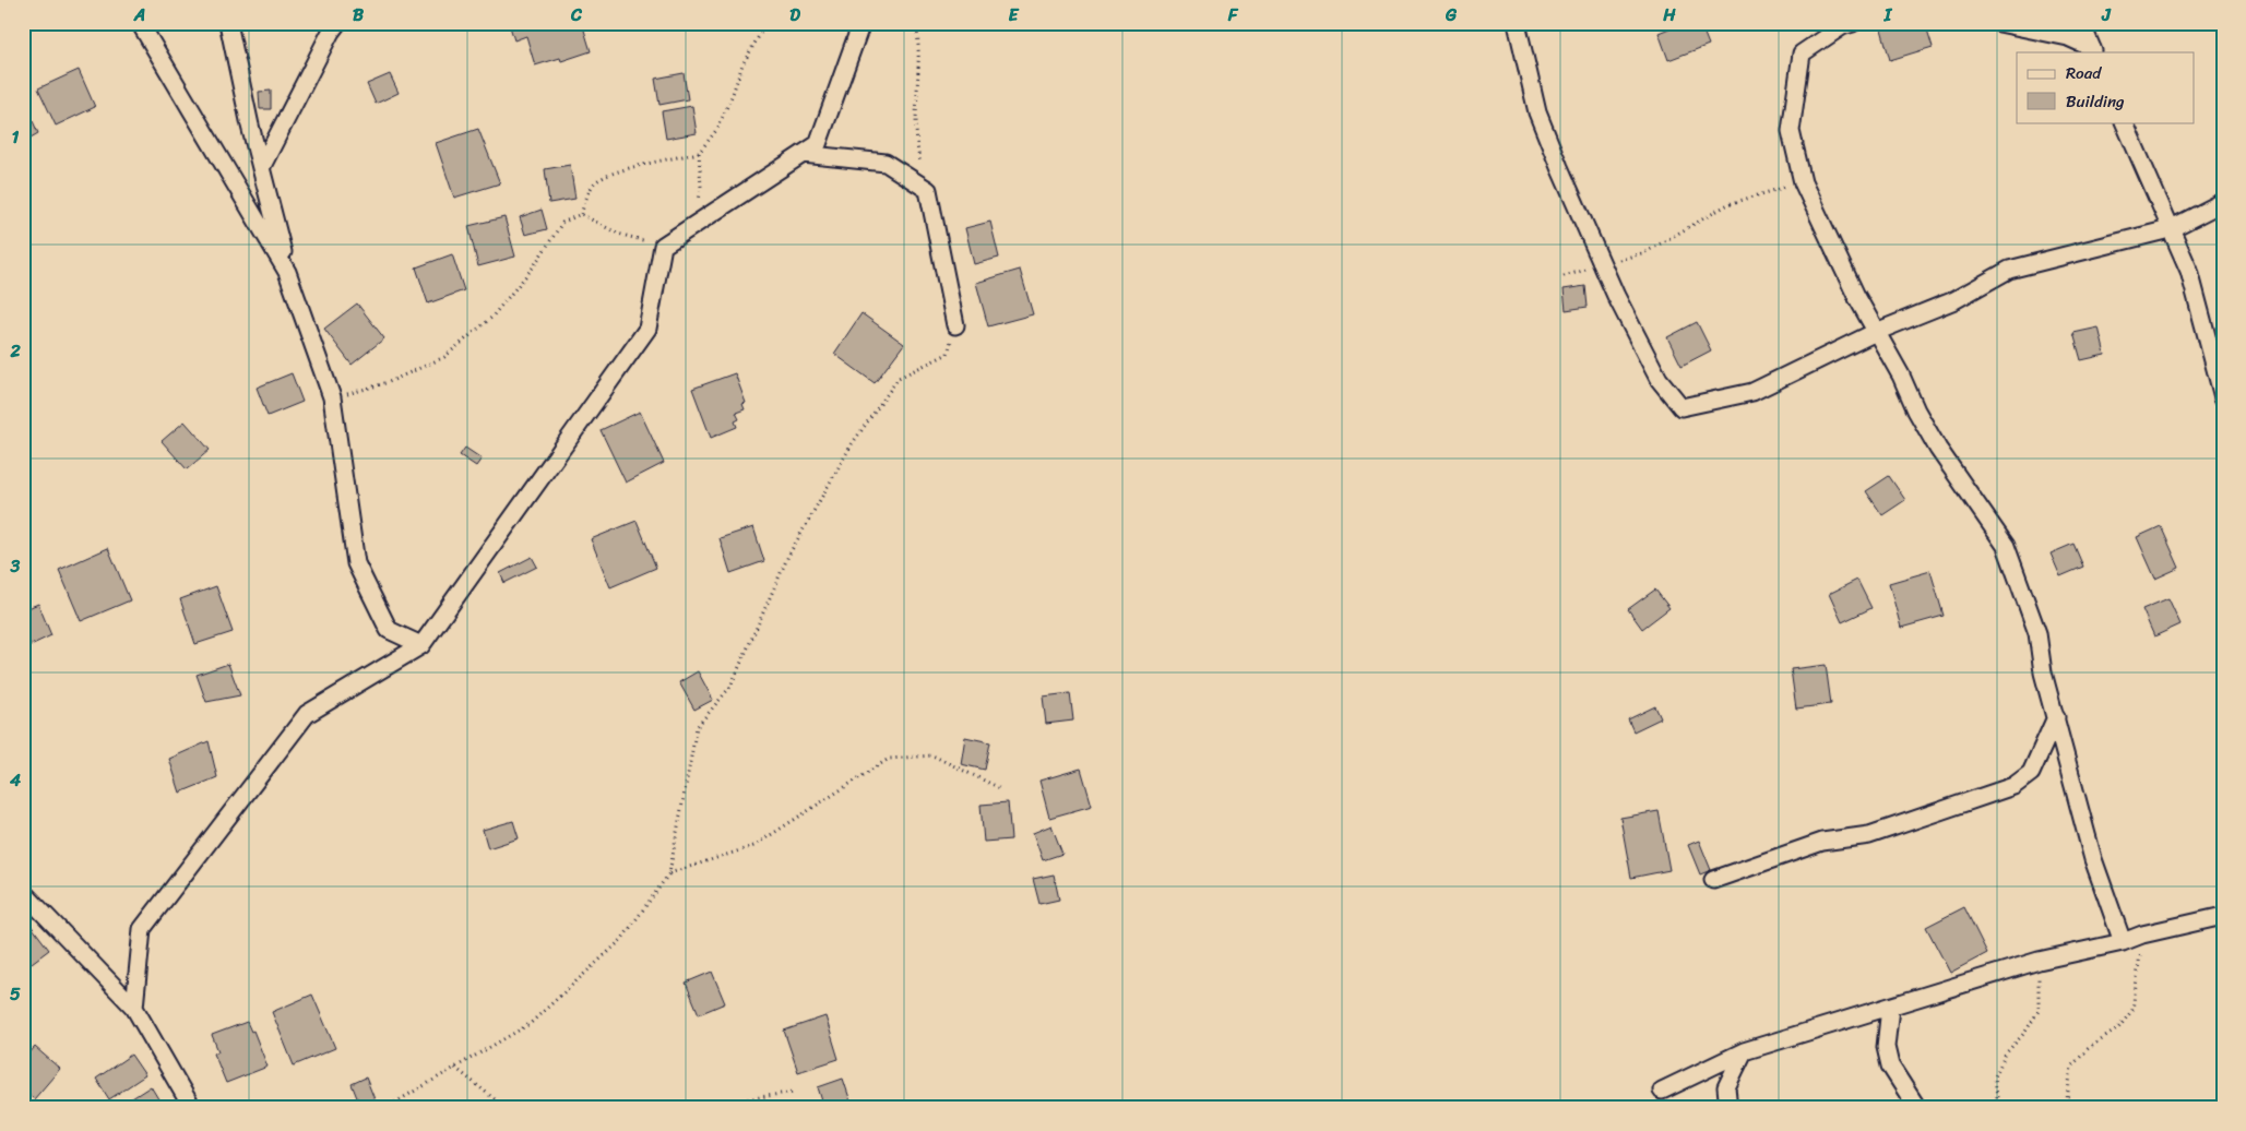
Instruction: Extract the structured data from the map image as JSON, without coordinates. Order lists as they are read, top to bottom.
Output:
{
  "legend": ["Road", "Building"],
  "grid": {
    "columns": [
      "A",
      "B",
      "C",
      "D",
      "E",
      "F",
      "G",
      "H",
      "I",
      "J"
    ],
    "rows": [
      "1",
      "2",
      "3",
      "4",
      "5"
    ]
  }
}
